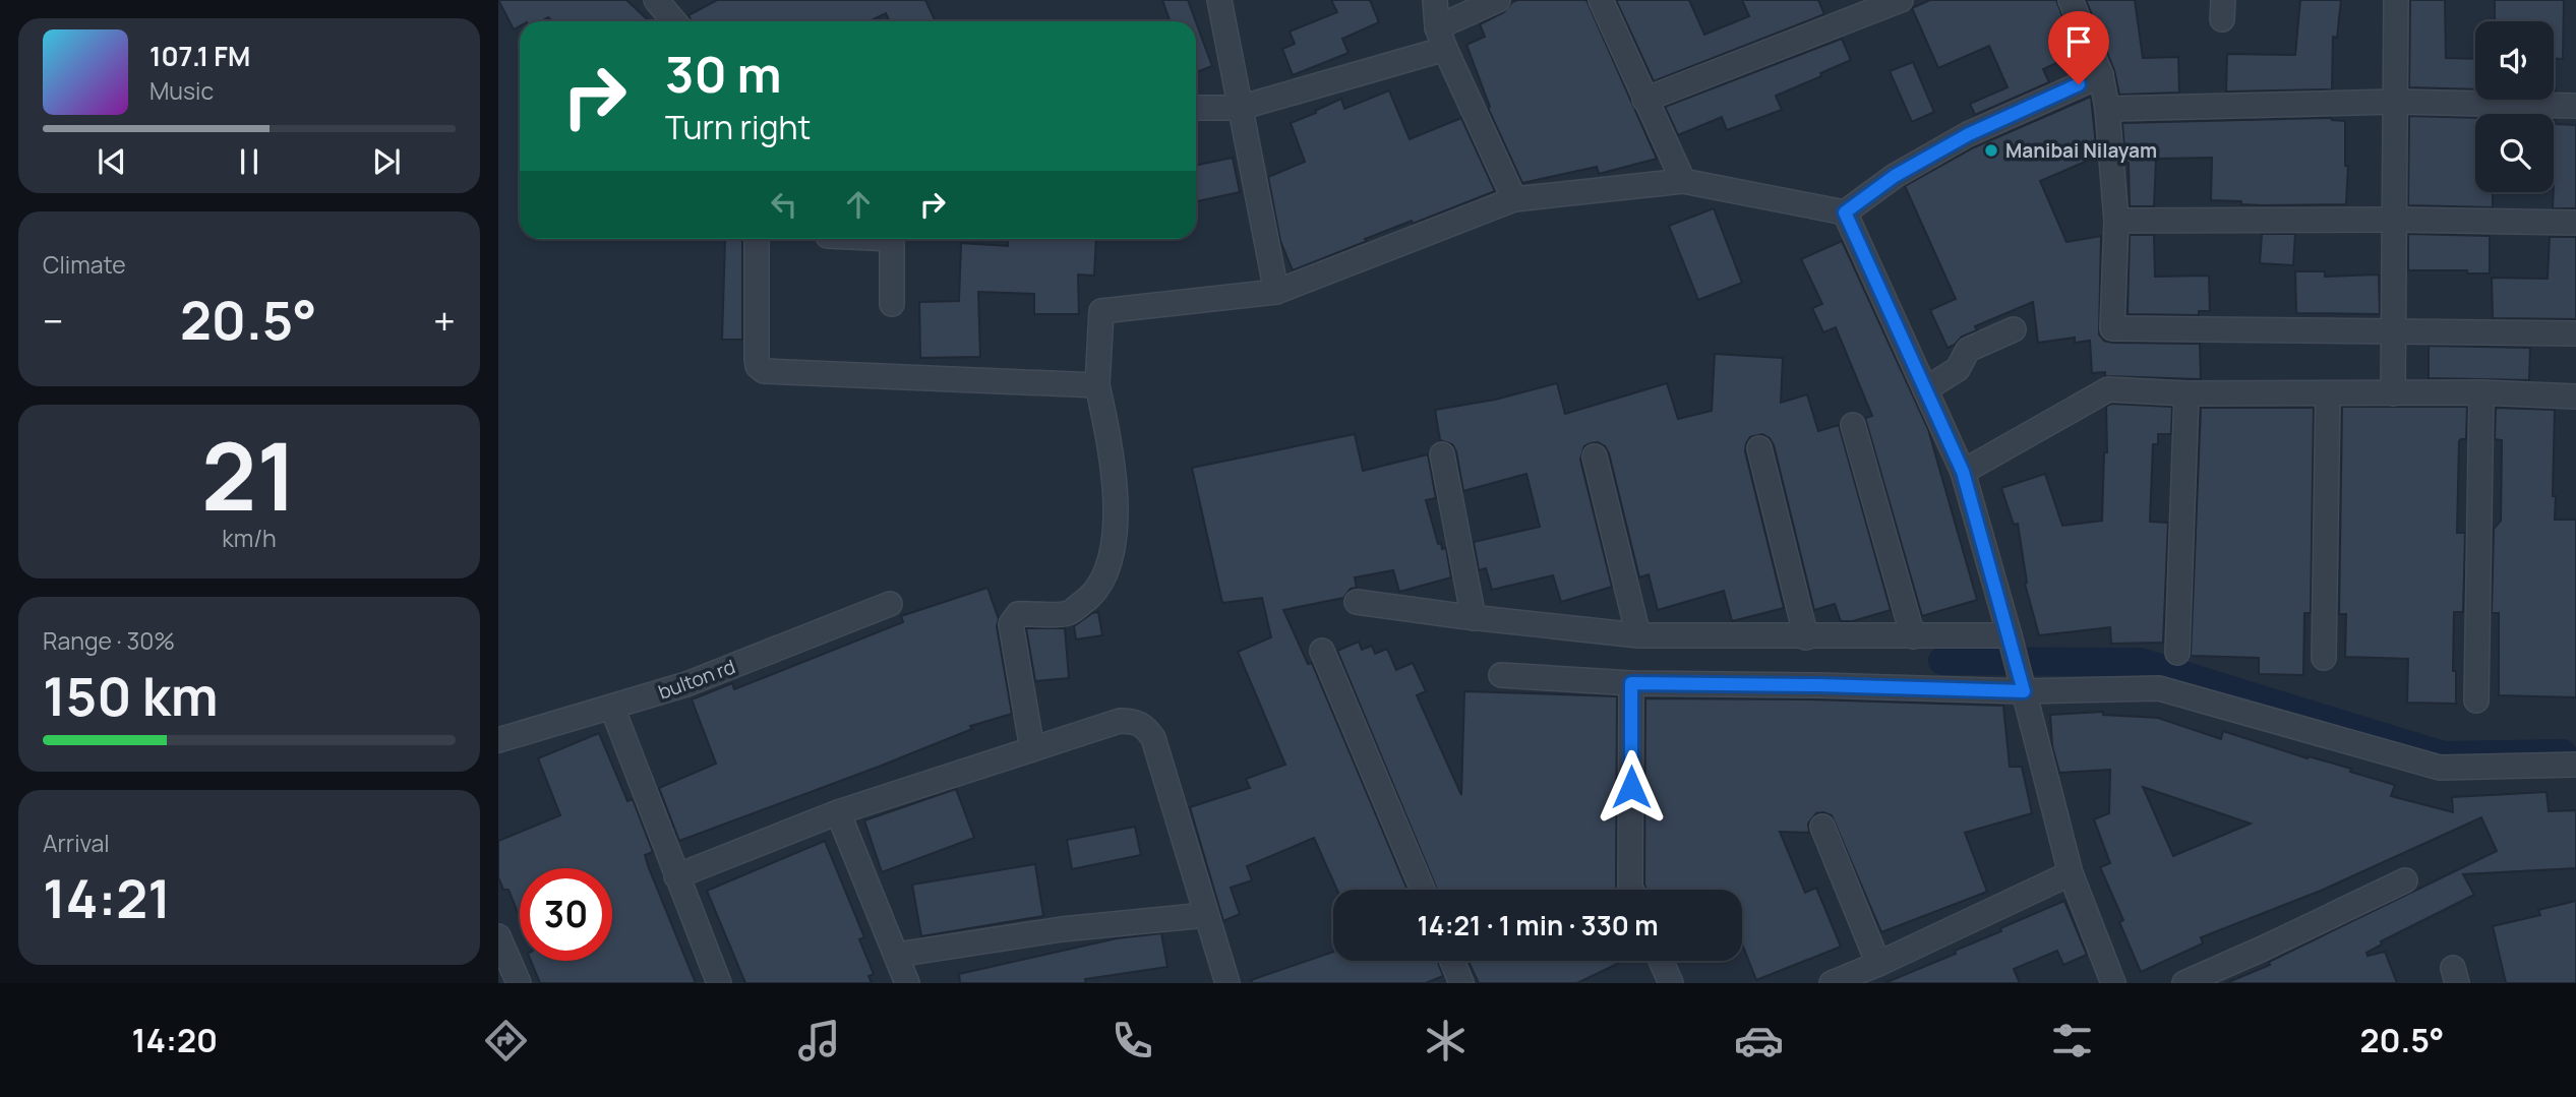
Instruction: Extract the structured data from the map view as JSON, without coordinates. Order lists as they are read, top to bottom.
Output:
{
  "streets": {
    "street": ["bulton rd"]
  },
  "places": ["Manibai Nilayam"],
  "page": {
    "turn": ["30 m", "Turn right"],
    "song": ["107.1 FM", "Music"],
    "tile": [
      "Climate",
      ["21", "km/h"],
      ["Range · 30%", "150 km"],
      ["Arrival", "14:21"]
    ],
    "heat": ["−", "20.5°", "+"],
    "limit": "30",
    "trip": "14:21 · 1 min · 330 m",
    "tabs": ["14:20", "20.5°"]
  }
}
